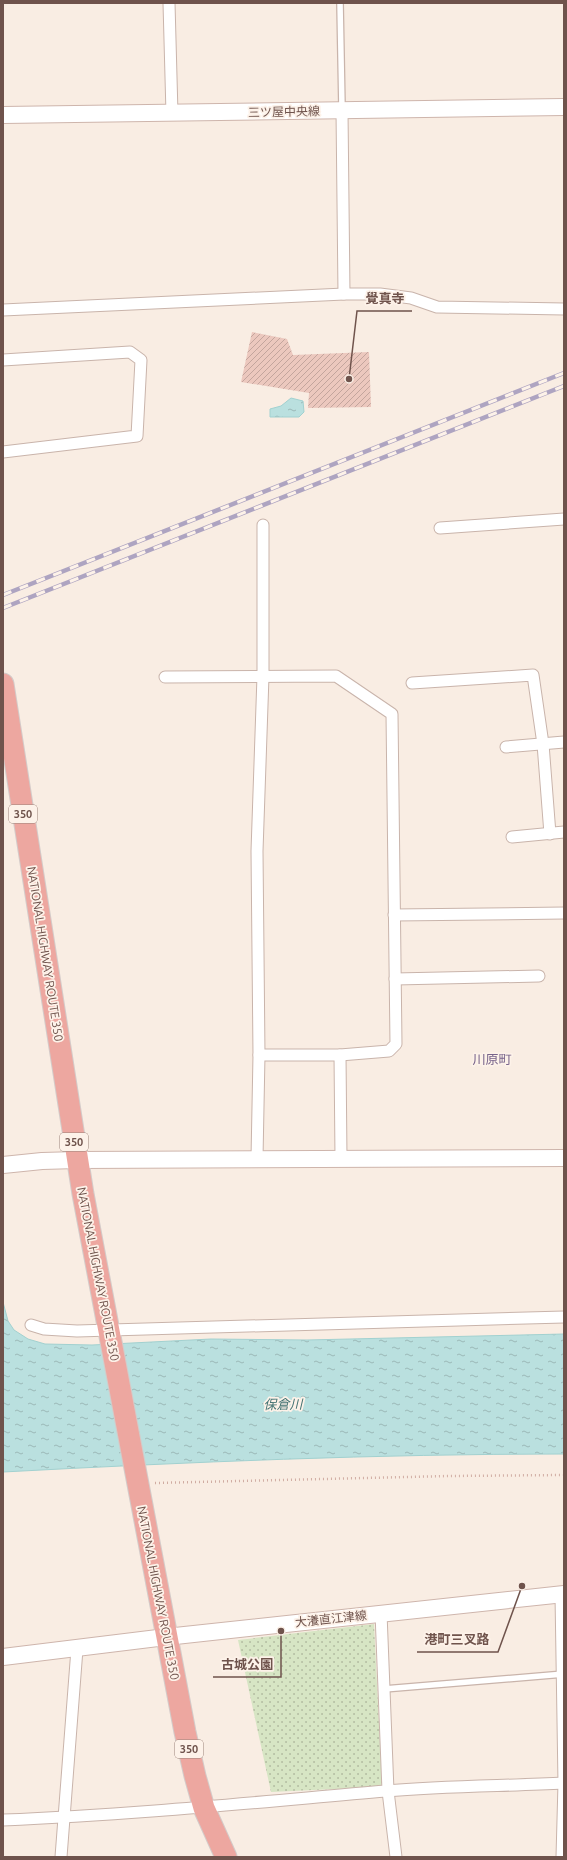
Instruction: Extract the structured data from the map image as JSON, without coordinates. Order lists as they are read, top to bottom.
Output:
{
  "streets": {
    "highway": ["350", "NATIONAL HIGHWAY ROUTE 350"],
    "main road": ["三ツ屋中央線", "大瀁直江津線"]
  },
  "crossings": [
    ["NATIONAL HIGHWAY ROUTE 350", "大瀁直江津線"]
  ],
  "districts": ["川原町"],
  "water": ["保倉川"],
  "places": ["覺真寺", "港町三叉路", "古城公園"]
}
